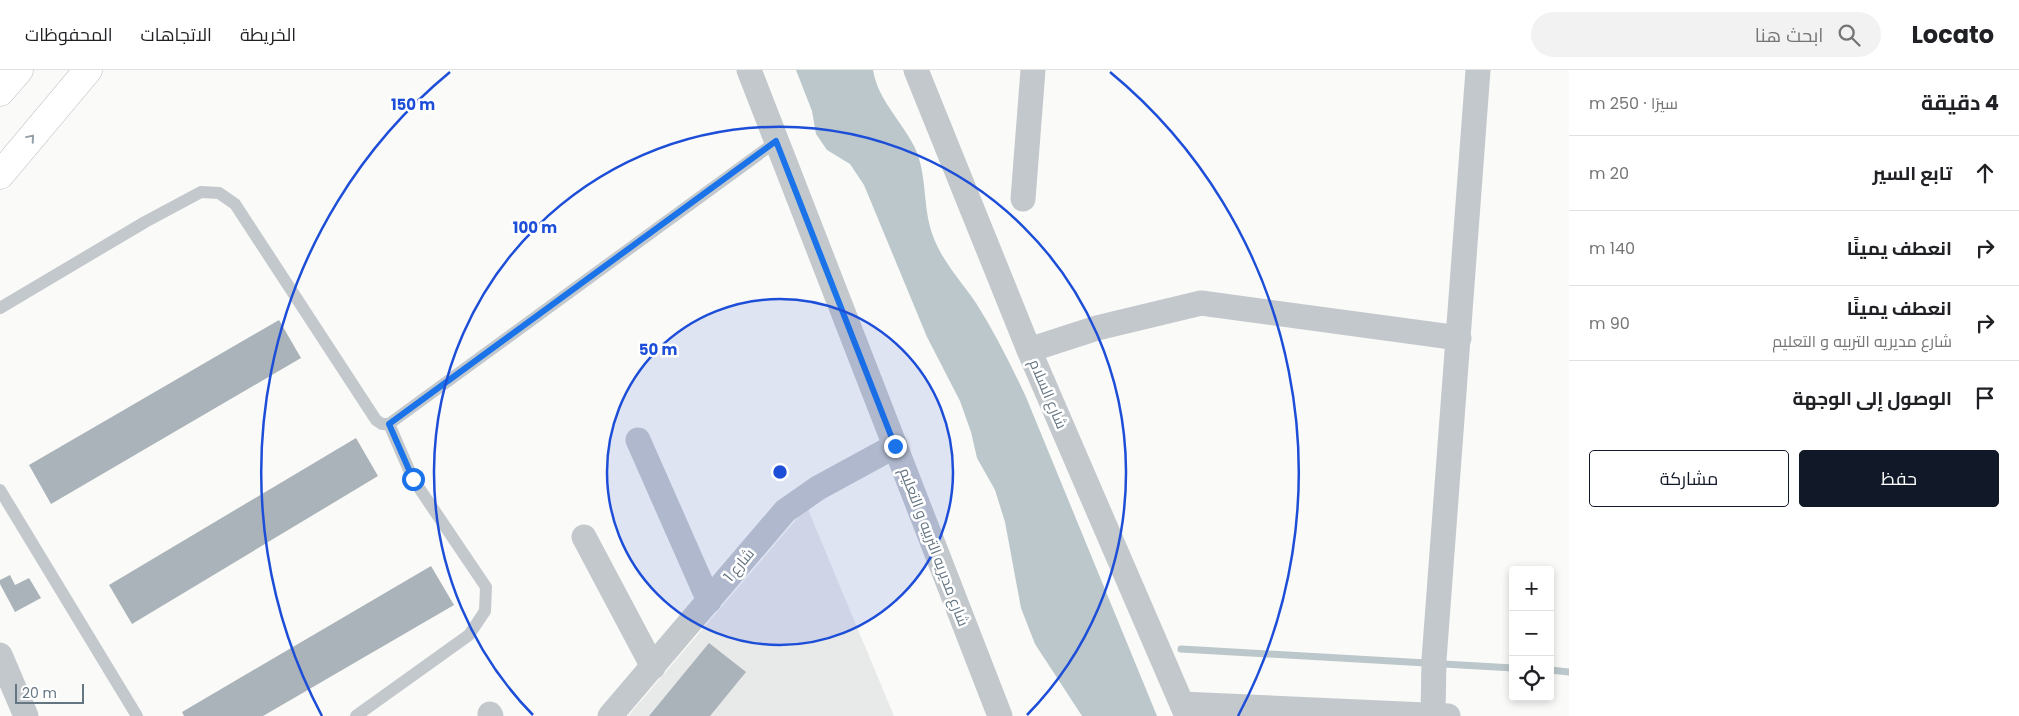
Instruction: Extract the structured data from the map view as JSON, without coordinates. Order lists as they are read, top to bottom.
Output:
{
  "streets": {
    "street": ["شارع السلام", "شارع مديريه التربيه و التعليم", "شارع 1"]
  },
  "crossings": [
    ["شارع مديريه التربيه و التعليم", "شارع 1"]
  ],
  "scale_bar": "20 m",
  "page": {
    "header": "Locato",
    "search": "ابحث هنا",
    "nav": ["الخريطة", "الاتجاهات", "المحفوظات"],
    "heading": ["4 دقيقة", "سيرًا · 250 m"],
    "list": [
      ["تابع السير", "20 m"],
      ["انعطف يمينًا", "140 m"],
      ["انعطف يمينًا", "شارع مديريه التربيه و التعليم", "90 m"],
      "الوصول إلى الوجهة"
    ],
    "buttons": ["حفظ", "مشاركة"],
    "map_buttons": ["+", "−"],
    "scale": "20 m"
  },
  "rings": ["150 m", "100 m", "50 m"]
}
